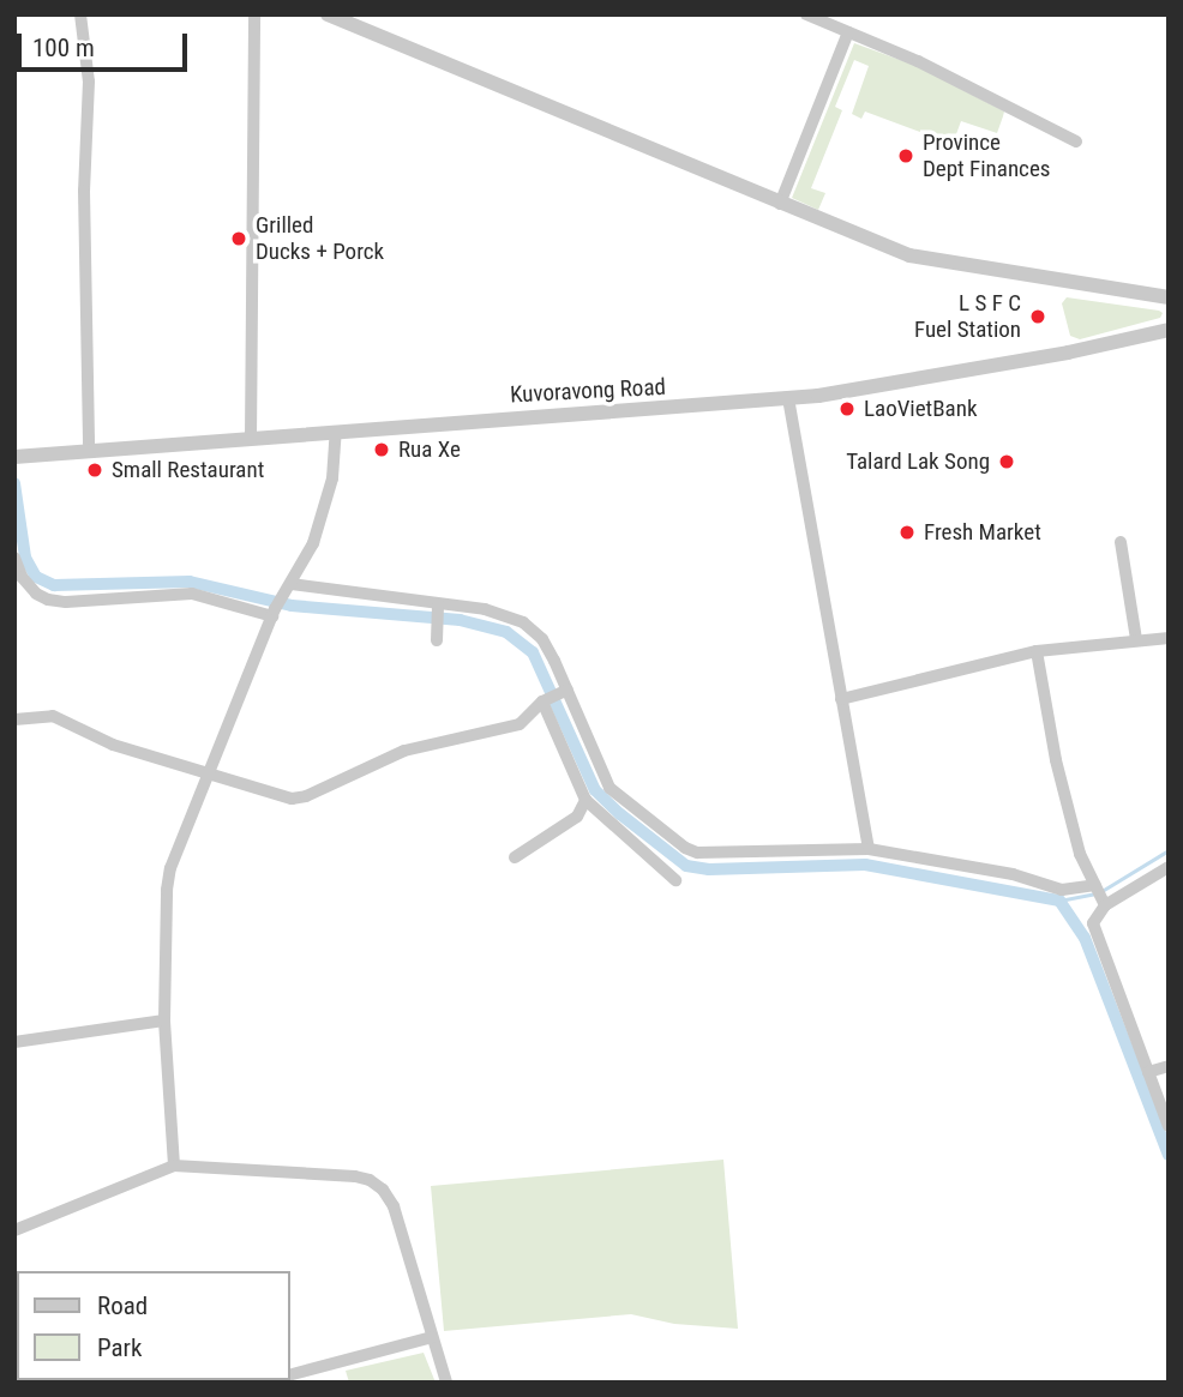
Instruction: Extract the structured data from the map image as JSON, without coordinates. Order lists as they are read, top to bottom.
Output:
{
  "streets": {
    "street": ["Kuvoravong Road"]
  },
  "places": [
    "Province Dept Finances",
    "Grilled Ducks + Porck",
    "L S F C Fuel Station",
    "LaoVietBank",
    "Rua Xe",
    "Talard Lak Song",
    "Small Restaurant",
    "Fresh Market"
  ],
  "legend": ["Road", "Park"],
  "scale_bar": "100 m"
}
